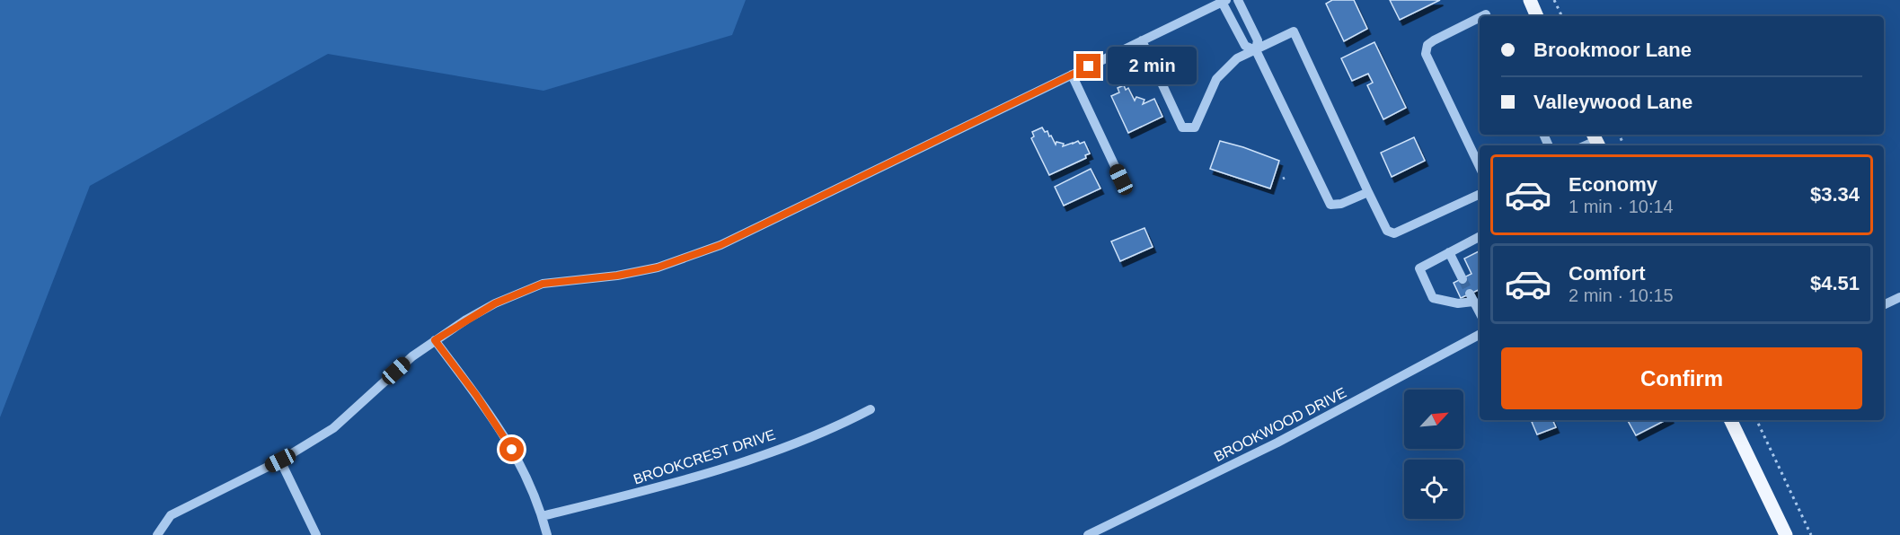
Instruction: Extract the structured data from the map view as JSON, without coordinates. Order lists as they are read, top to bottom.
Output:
{
  "streets": {
    "street": ["BROOKWOOD DRIVE", "BROOKCREST DRIVE"]
  },
  "north": "top right",
  "page": {
    "banner": ["Brookmoor Lane", "Valleywood Lane"],
    "bubble": "2 min",
    "list": [
      {
        "name": "Economy",
        "note": "1 min · 10:14",
        "value": "$3.34"
      },
      {
        "name": "Comfort",
        "note": "2 min · 10:15",
        "value": "$4.51"
      }
    ],
    "buttons": "Confirm"
  }
}
